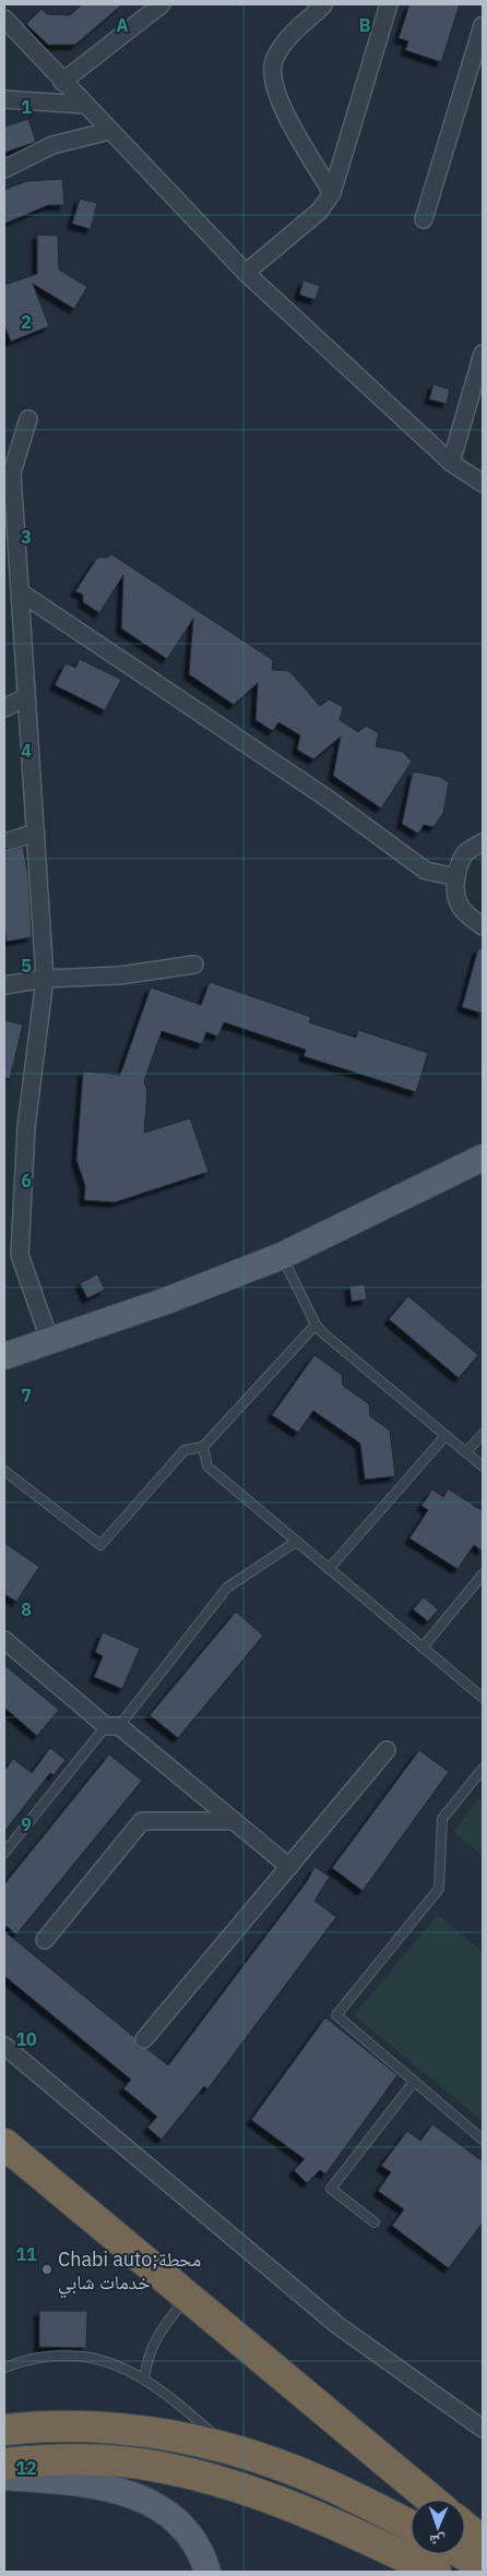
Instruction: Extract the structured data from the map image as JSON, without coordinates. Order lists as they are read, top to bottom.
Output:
{
  "places": ["Chabi auto;محطة خدمات شابي"],
  "north": "bottom",
  "grid": {
    "columns": ["A", "B"],
    "rows": [
      "1",
      "2",
      "3",
      "4",
      "5",
      "6",
      "7",
      "8",
      "9",
      "10",
      "11",
      "12"
    ]
  }
}
